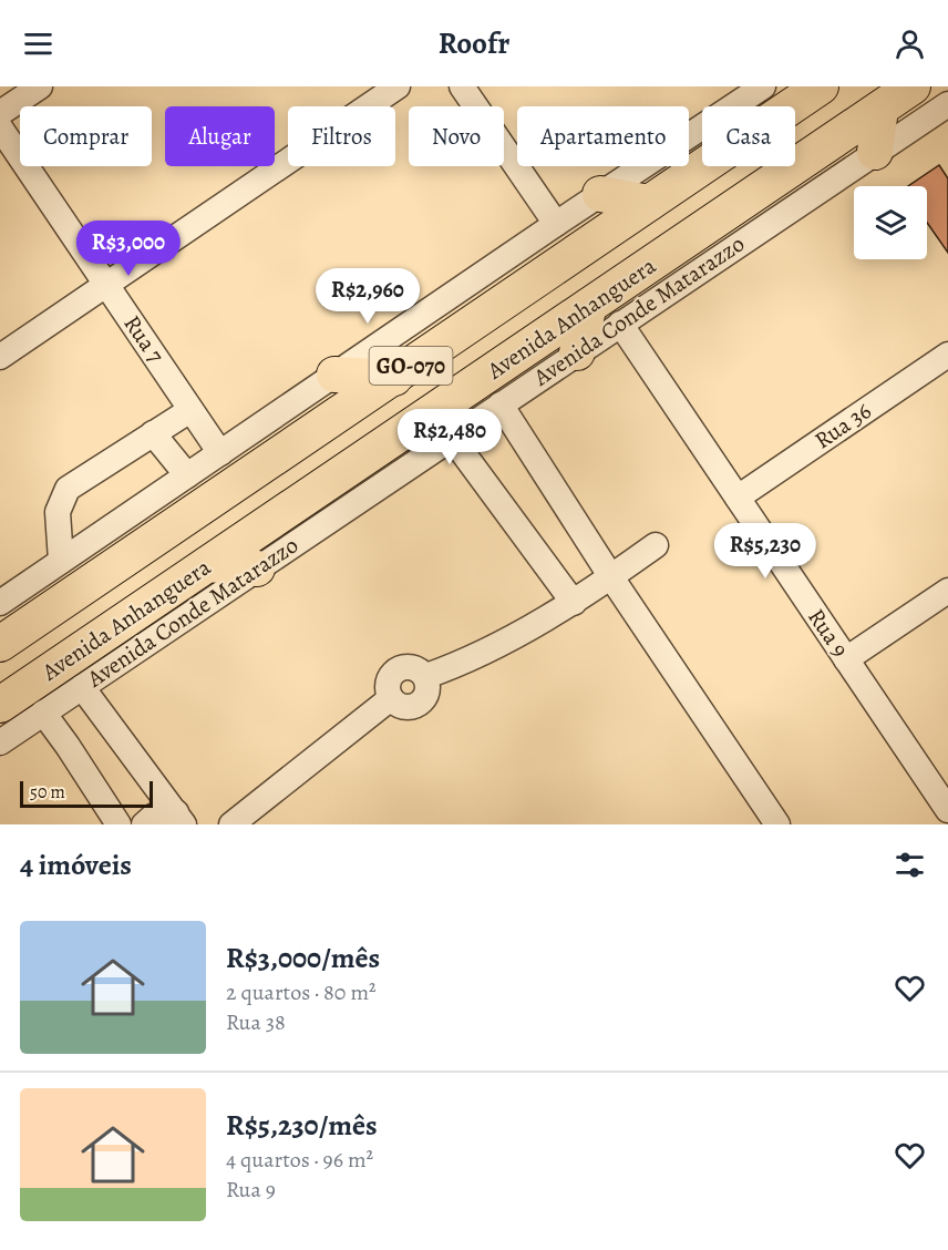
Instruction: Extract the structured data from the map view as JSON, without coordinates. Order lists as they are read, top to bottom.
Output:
{
  "streets": {
    "highway": ["Avenida Anhanguera", "GO-070"],
    "street": [
      "Avenida Conde Matarazzo",
      "Rua 7",
      "Rua 36",
      "Rua 9"
    ]
  },
  "crossings": [
    ["Avenida Conde Matarazzo", "Rua 9"],
    ["Rua 36", "Rua 9"]
  ],
  "scale_bar": "50 m",
  "page": {
    "header": "Roofr",
    "chip": [
      "Comprar",
      "Alugar",
      "Filtros",
      "Novo",
      "Apartamento",
      "Casa"
    ],
    "price": [
      "R$3,000",
      "R$2,960",
      "R$2,480",
      "R$5,230"
    ],
    "scale": "50 m",
    "heading": "4 imóveis",
    "list": [
      {
        "name": "R$3,000/mês",
        "note": "2 quartos · 80 m² · Rua 38"
      },
      {
        "name": "R$5,230/mês",
        "note": "4 quartos · 96 m² · Rua 9"
      }
    ]
  }
}
